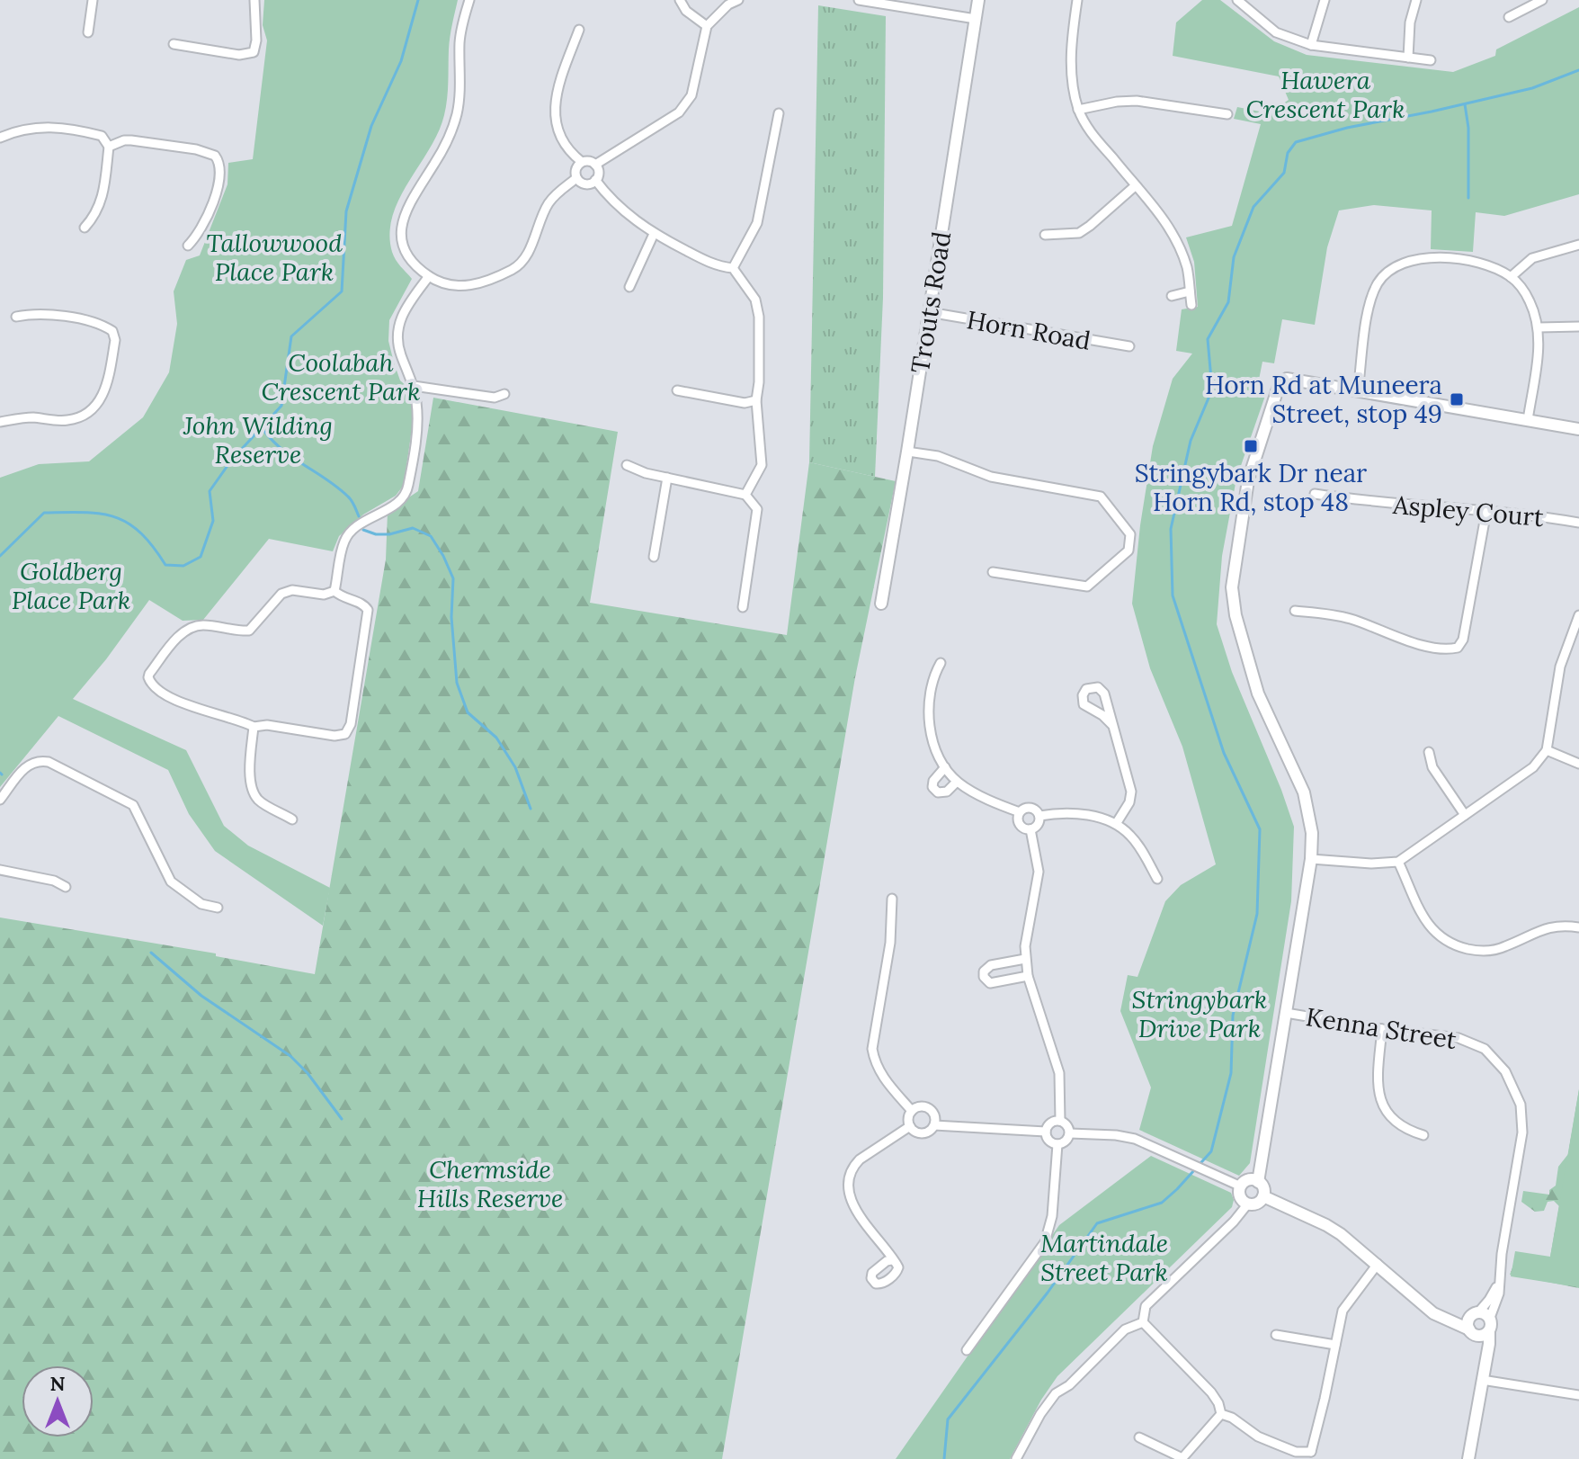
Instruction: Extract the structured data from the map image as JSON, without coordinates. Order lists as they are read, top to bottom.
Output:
{
  "streets": {
    "street": [
      "Trouts Road",
      "Horn Road",
      "Aspley Court",
      "Kenna Street"
    ]
  },
  "crossings": [
    ["Trouts Road", "Horn Road"]
  ],
  "parks": [
    "Hawera Crescent Park",
    "Tallowwood Place Park",
    "Coolabah Crescent Park",
    "John Wilding Reserve",
    "Goldberg Place Park",
    "Stringybark Drive Park",
    "Chermside Hills Reserve",
    "Martindale Street Park"
  ],
  "places": {
    "transit": ["Horn Rd at Muneera Street, stop 49", "Stringybark Dr near Horn Rd, stop 48"]
  },
  "north": "top"
}
